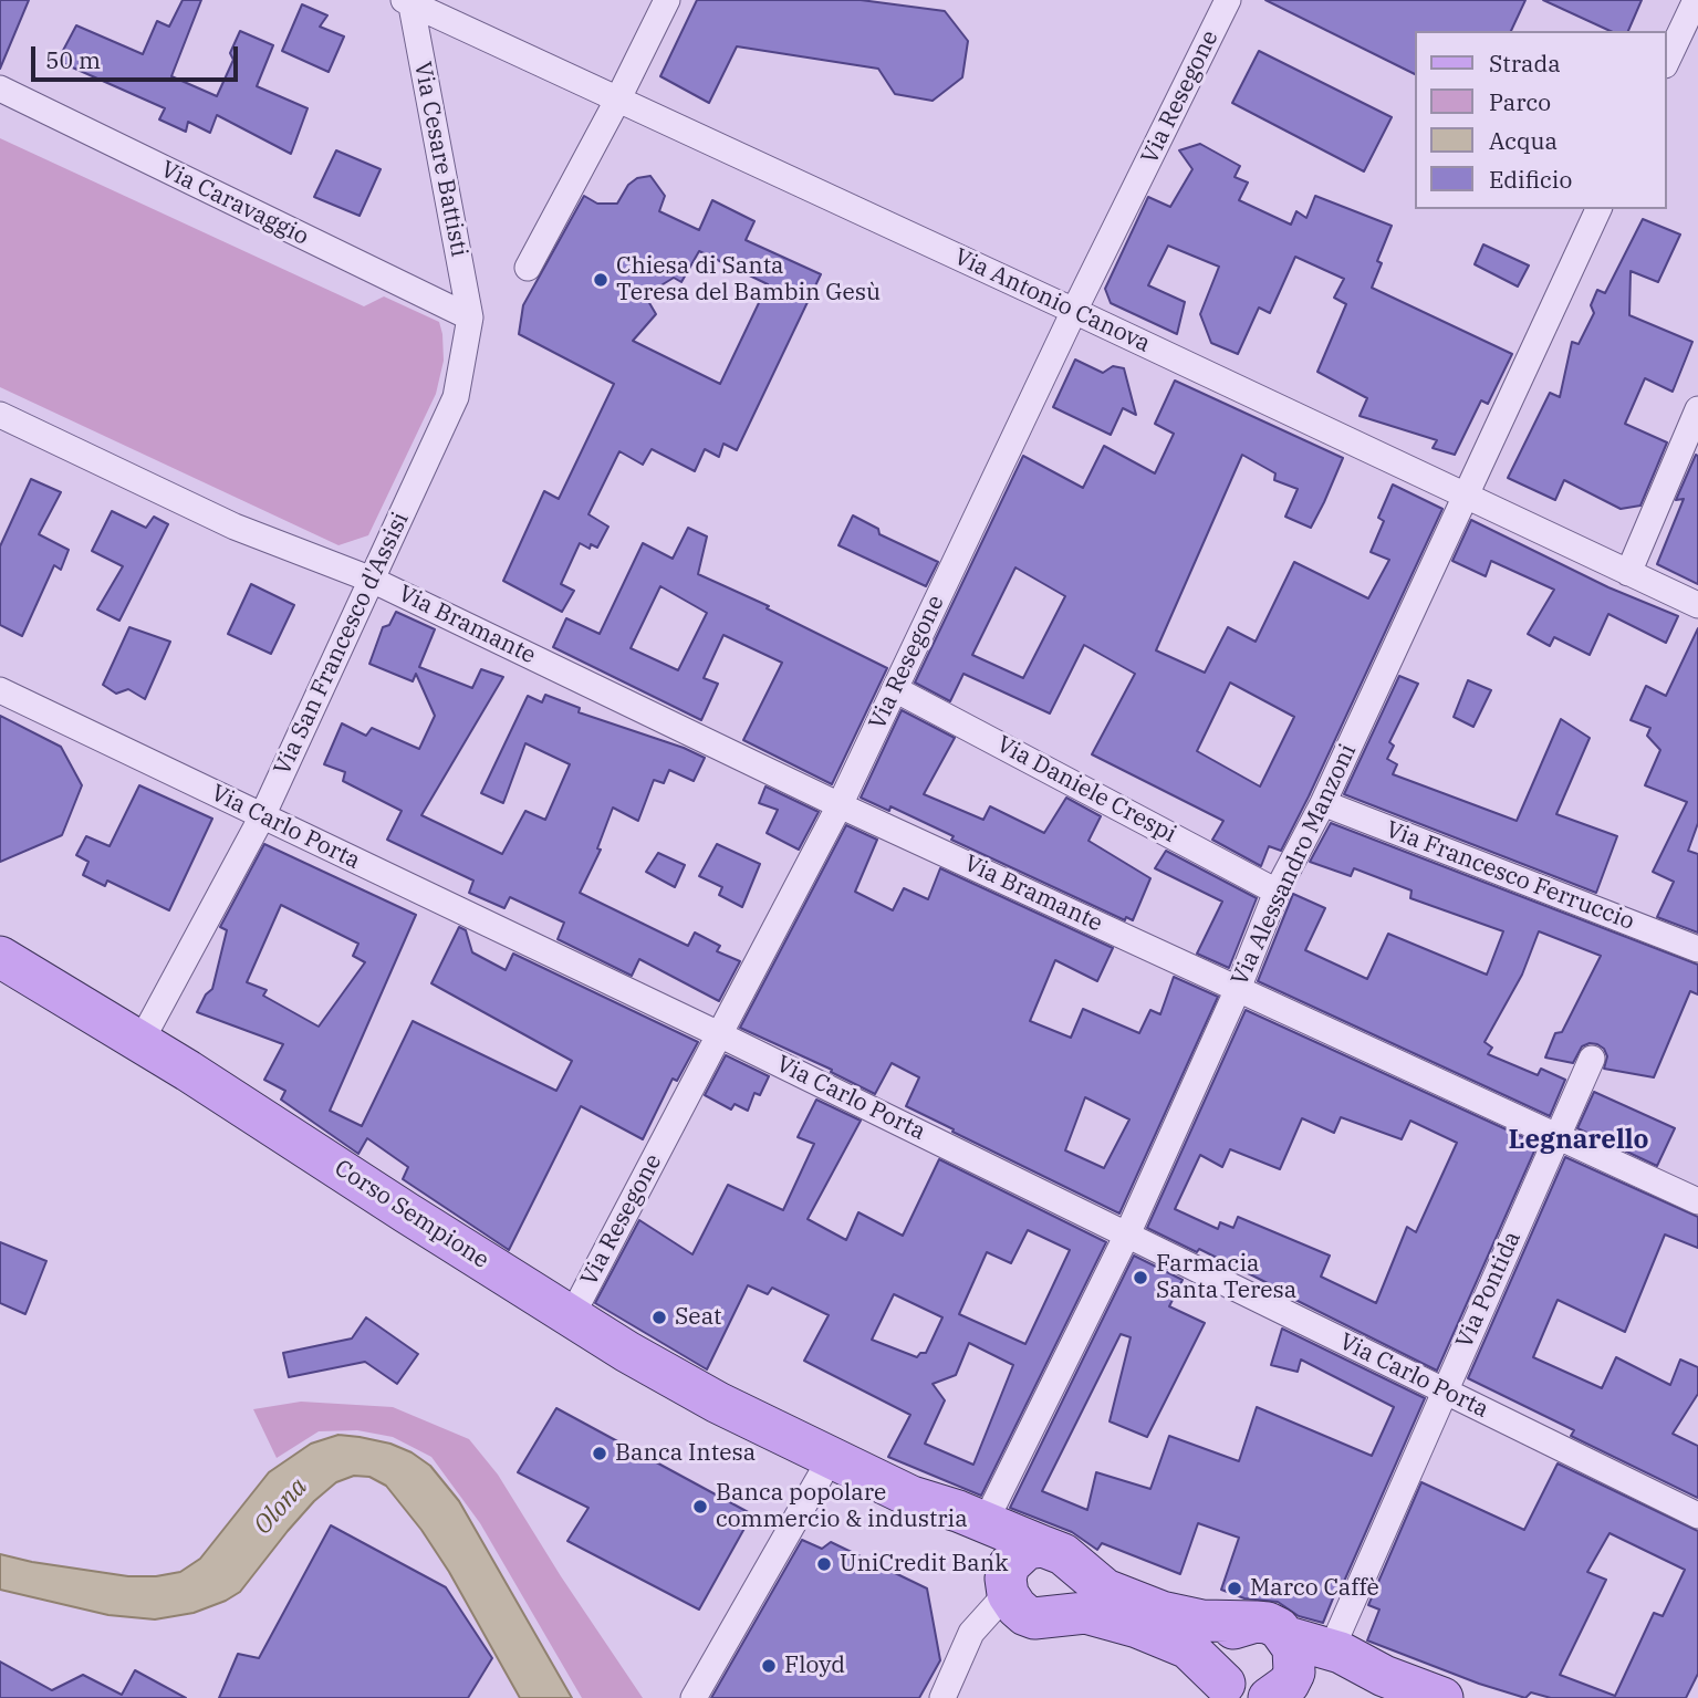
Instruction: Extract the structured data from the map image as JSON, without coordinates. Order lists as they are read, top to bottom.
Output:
{
  "streets": {
    "main road": ["Corso Sempione"],
    "street": [
      "Via Resegone",
      "Via Cesare Battisti",
      "Via Caravaggio",
      "Via Antonio Canova",
      "Via Bramante",
      "Via San Francesco d'Assisi",
      "Via Daniele Crespi",
      "Via Carlo Porta",
      "Via Alessandro Manzoni",
      "Via Francesco Ferruccio",
      "Via Pontida"
    ]
  },
  "crossings": [
    ["Via Resegone", "Via Antonio Canova"],
    ["Via Resegone", "Via Bramante"],
    ["Via Resegone", "Via Daniele Crespi"],
    ["Via Resegone", "Via Carlo Porta"],
    ["Via Resegone", "Corso Sempione"],
    ["Via Cesare Battisti", "Via Caravaggio"],
    ["Via Cesare Battisti", "Via Antonio Canova"],
    ["Via Cesare Battisti", "Via San Francesco d'Assisi"],
    ["Via Caravaggio", "Via San Francesco d'Assisi"],
    ["Via Antonio Canova", "Via Alessandro Manzoni"],
    ["Via Bramante", "Via San Francesco d'Assisi"],
    ["Via Bramante", "Via Alessandro Manzoni"],
    ["Via Bramante", "Via Pontida"],
    ["Via San Francesco d'Assisi", "Via Carlo Porta"],
    ["Via San Francesco d'Assisi", "Corso Sempione"],
    ["Via Daniele Crespi", "Via Alessandro Manzoni"],
    ["Via Carlo Porta", "Via Alessandro Manzoni"],
    ["Via Carlo Porta", "Via Pontida"],
    ["Via Alessandro Manzoni", "Via Francesco Ferruccio"],
    ["Via Alessandro Manzoni", "Corso Sempione"],
    ["Corso Sempione", "Via Pontida"]
  ],
  "districts": ["Legnarello"],
  "water": ["Olona"],
  "places": [
    "Chiesa di Santa Teresa del Bambin Gesù",
    "Farmacia Santa Teresa",
    "Seat",
    "Banca Intesa",
    "Banca popolare commercio & industria",
    "UniCredit Bank",
    "Marco Caffè",
    "Floyd"
  ],
  "legend": [
    "Strada",
    "Parco",
    "Acqua",
    "Edificio"
  ],
  "scale_bar": "50 m"
}
